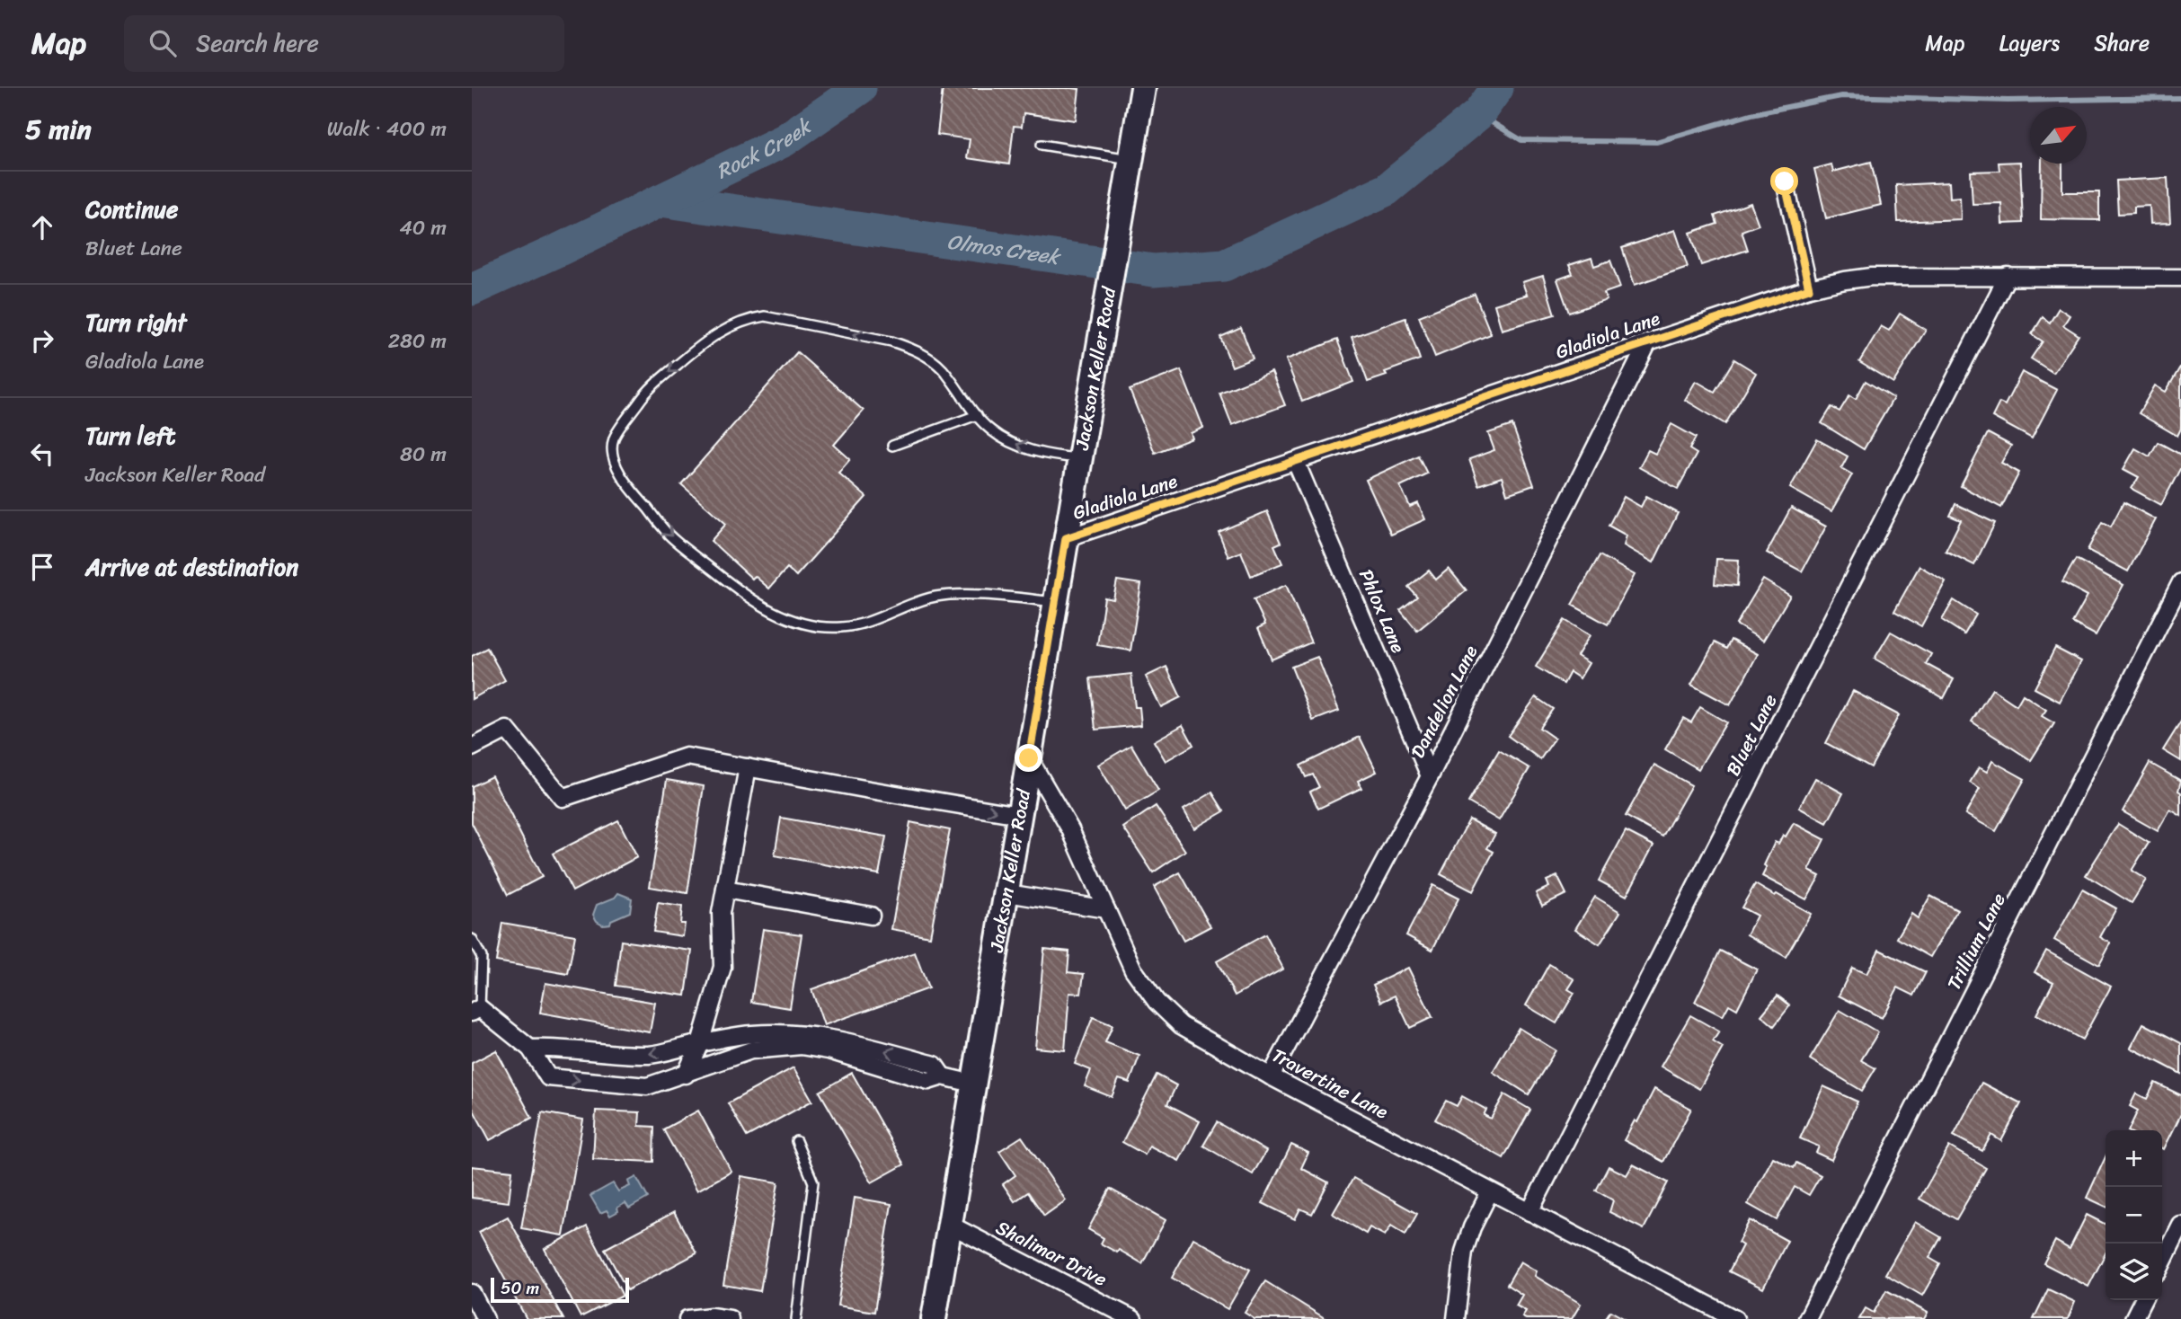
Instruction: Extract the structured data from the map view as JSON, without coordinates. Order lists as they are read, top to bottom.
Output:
{
  "streets": {
    "main road": ["Jackson Keller Road"],
    "street": [
      "Gladiola Lane",
      "Phlox Lane",
      "Dandelion Lane",
      "Bluet Lane",
      "Trillium Lane",
      "Travertine Lane",
      "Shalimar Drive"
    ]
  },
  "crossings": [
    ["Gladiola Lane", "Jackson Keller Road"],
    ["Gladiola Lane", "Phlox Lane"],
    ["Gladiola Lane", "Dandelion Lane"],
    ["Gladiola Lane", "Bluet Lane"],
    ["Jackson Keller Road", "Travertine Lane"],
    ["Jackson Keller Road", "Shalimar Drive"],
    ["Phlox Lane", "Dandelion Lane"],
    ["Dandelion Lane", "Travertine Lane"],
    ["Bluet Lane", "Travertine Lane"]
  ],
  "water": ["Rock Creek", "Olmos Creek"],
  "scale_bar": "50 m",
  "north": "top right",
  "page": {
    "header": "Map",
    "search": "Search here",
    "nav": ["Map", "Layers", "Share"],
    "heading": ["5 min", "Walk · 400 m"],
    "list": [
      ["Continue", "Bluet Lane", "40 m"],
      ["Turn right", "Gladiola Lane", "280 m"],
      ["Turn left", "Jackson Keller Road", "80 m"],
      "Arrive at destination"
    ],
    "map_buttons": ["+", "−"],
    "scale": "50 m"
  }
}
